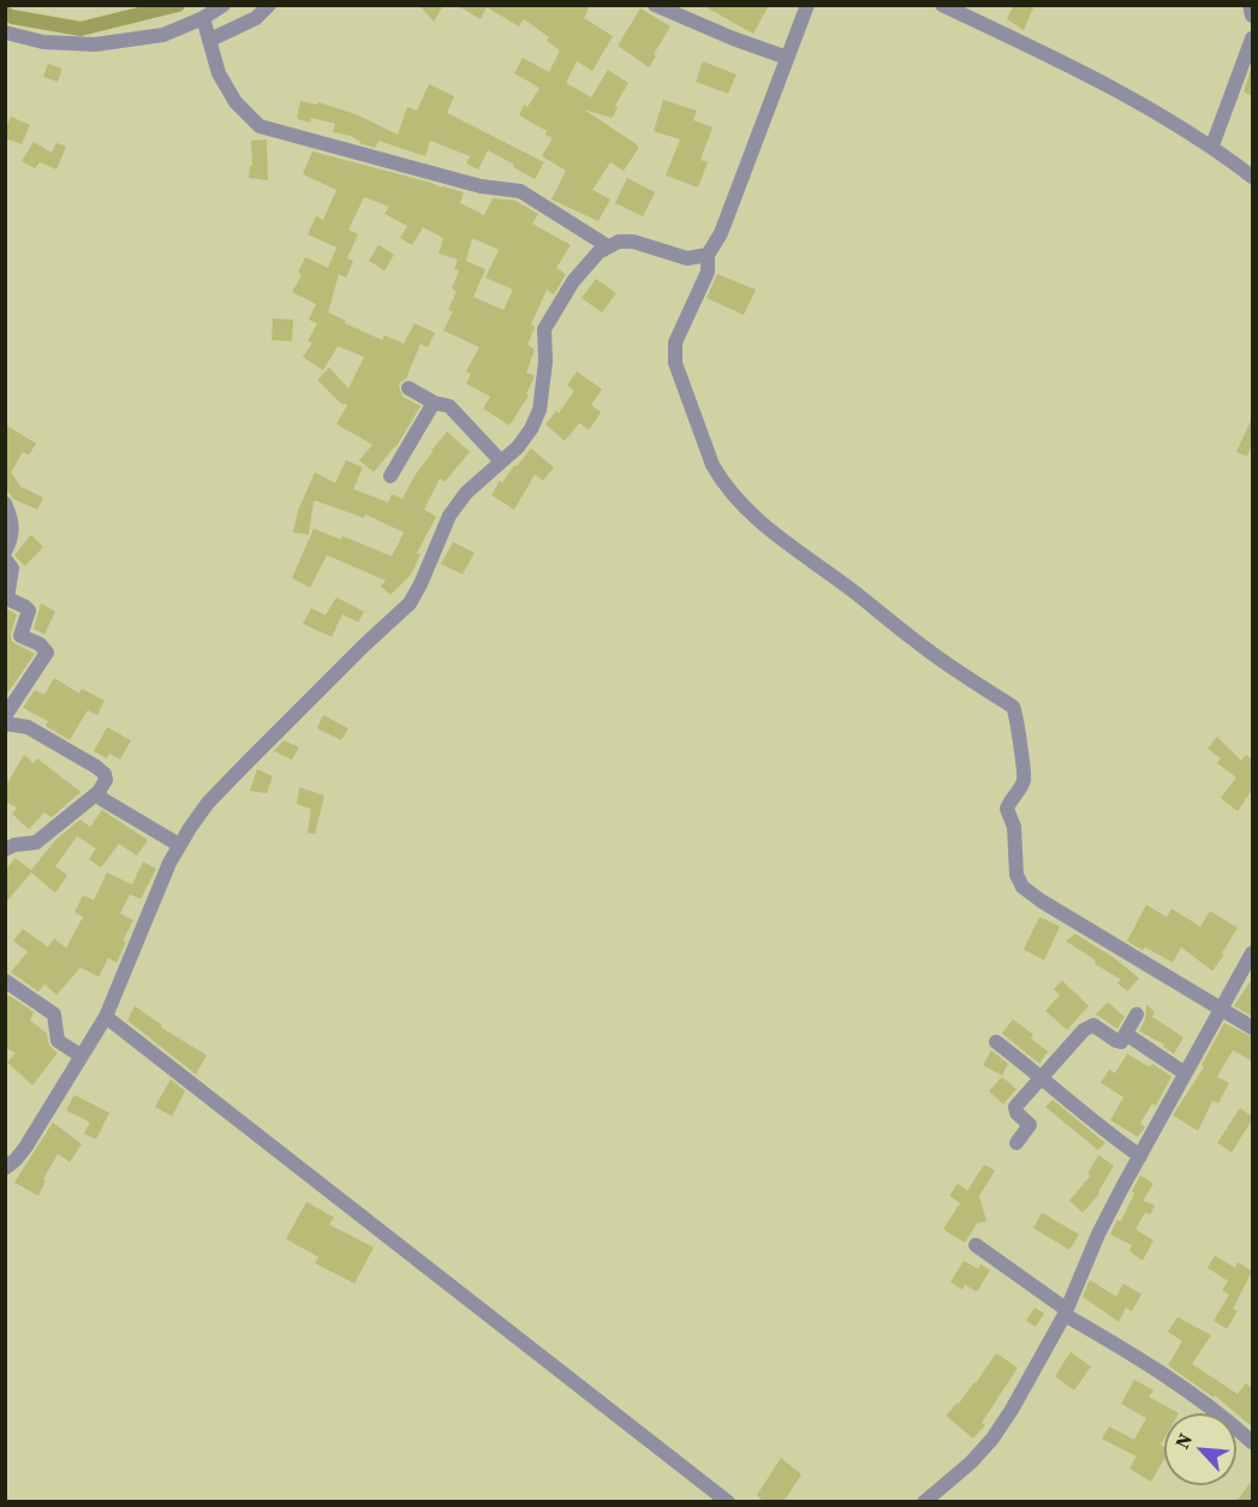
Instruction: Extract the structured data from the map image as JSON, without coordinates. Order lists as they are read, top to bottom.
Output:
{
  "north": "top left"
}
